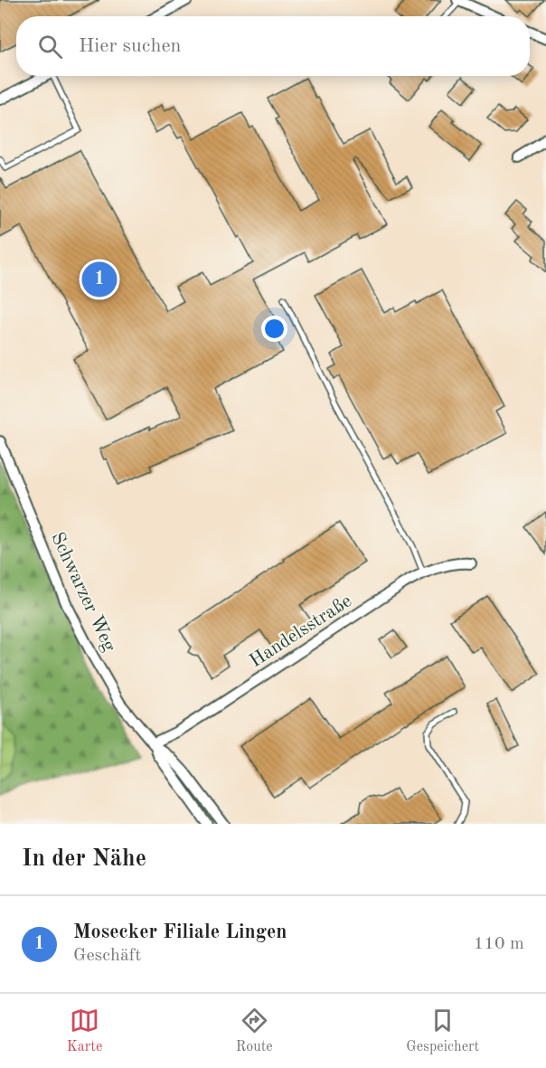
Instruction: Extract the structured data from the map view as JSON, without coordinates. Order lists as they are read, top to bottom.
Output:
{
  "streets": {
    "street": ["Schwarzer Weg", "Handelsstraße"]
  },
  "crossings": [
    ["Schwarzer Weg", "Handelsstraße"]
  ],
  "page": {
    "search": "Hier suchen",
    "pins": "1",
    "heading": "In der Nähe",
    "list": [
      {
        "mark": "1",
        "name": "Mosecker Filiale Lingen",
        "note": "Geschäft",
        "value": "110 m"
      }
    ],
    "nav": ["Karte", "Route", "Gespeichert"]
  }
}
